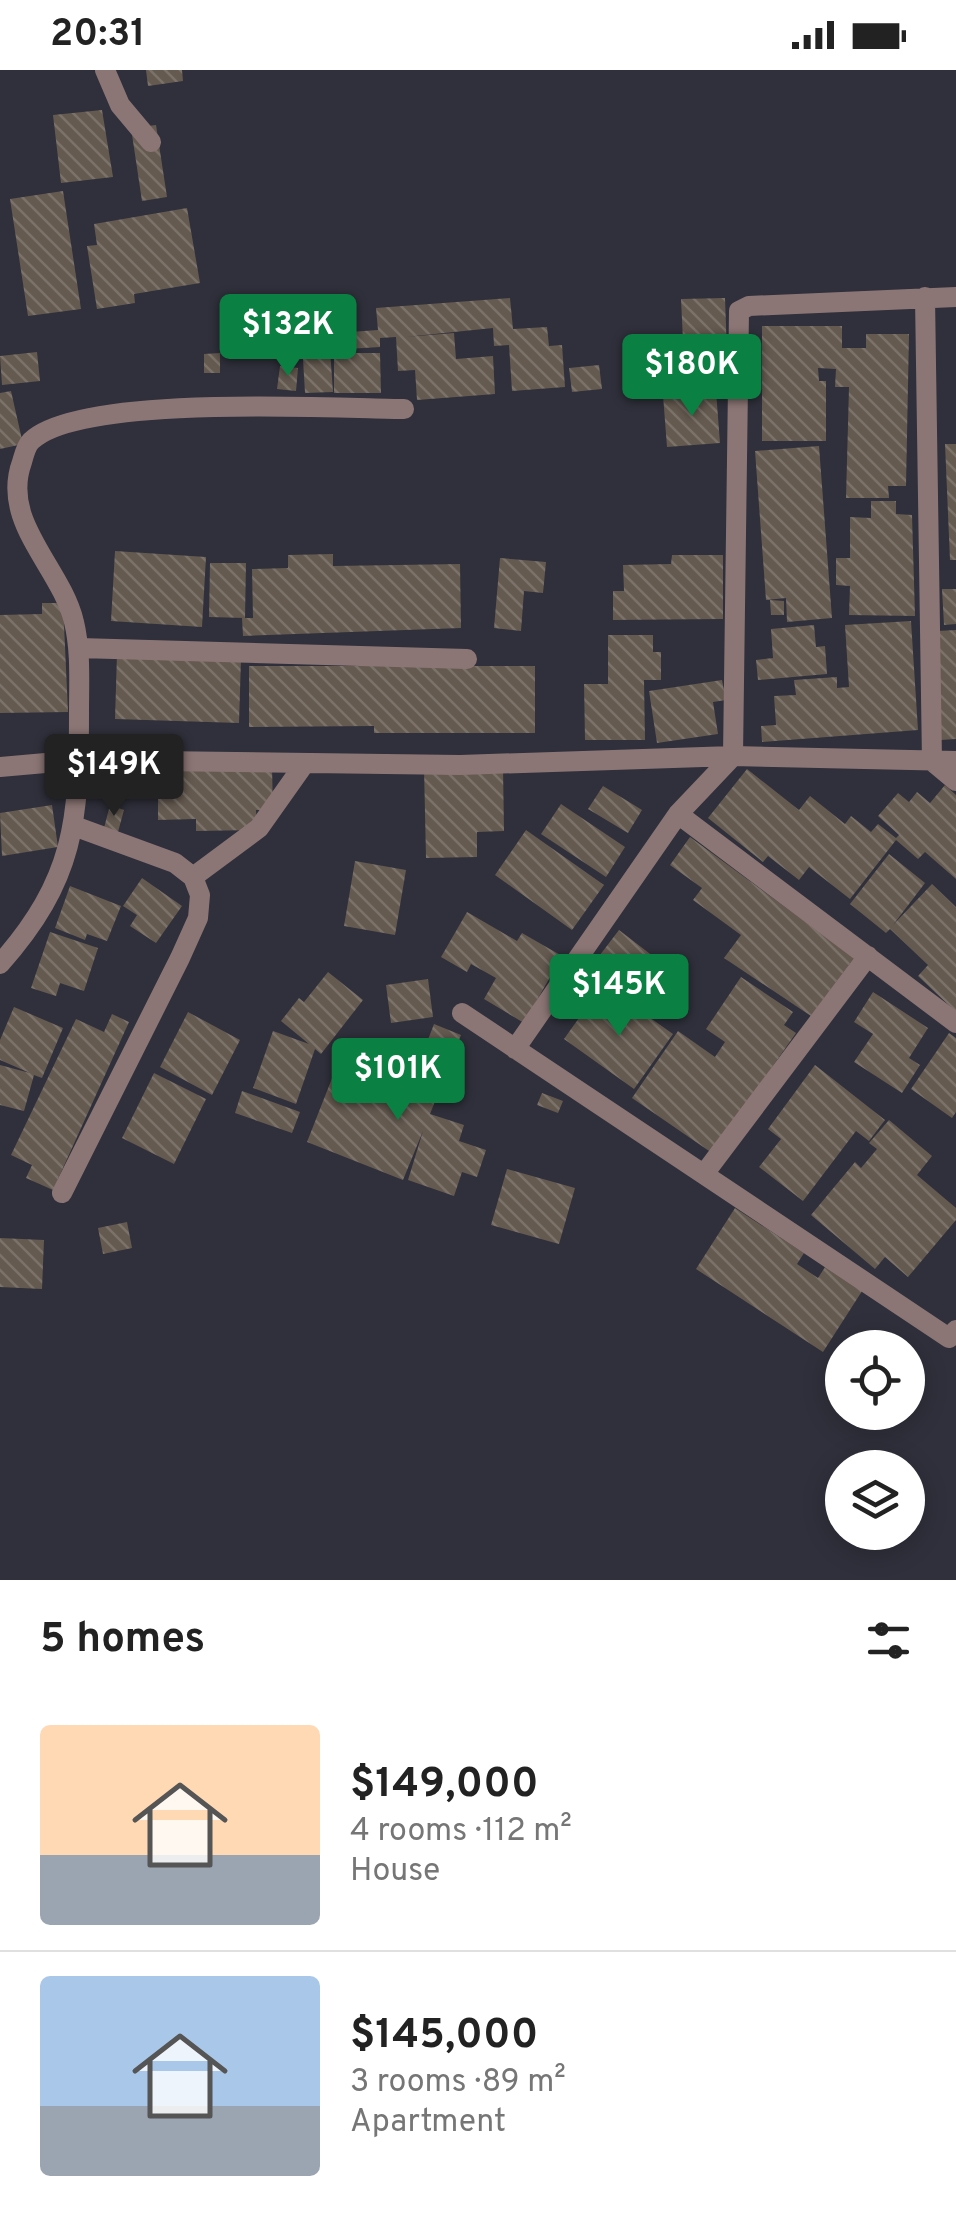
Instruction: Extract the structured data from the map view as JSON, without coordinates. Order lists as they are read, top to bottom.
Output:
{
  "page": {
    "status": "20:31",
    "price": [
      "$132K",
      "$180K",
      "$149K",
      "$145K",
      "$101K"
    ],
    "heading": "5 homes",
    "list": [
      {
        "name": "$149,000",
        "note": "4 rooms · 112 m² · House"
      },
      {
        "name": "$145,000",
        "note": "3 rooms · 89 m² · Apartment"
      }
    ]
  }
}
